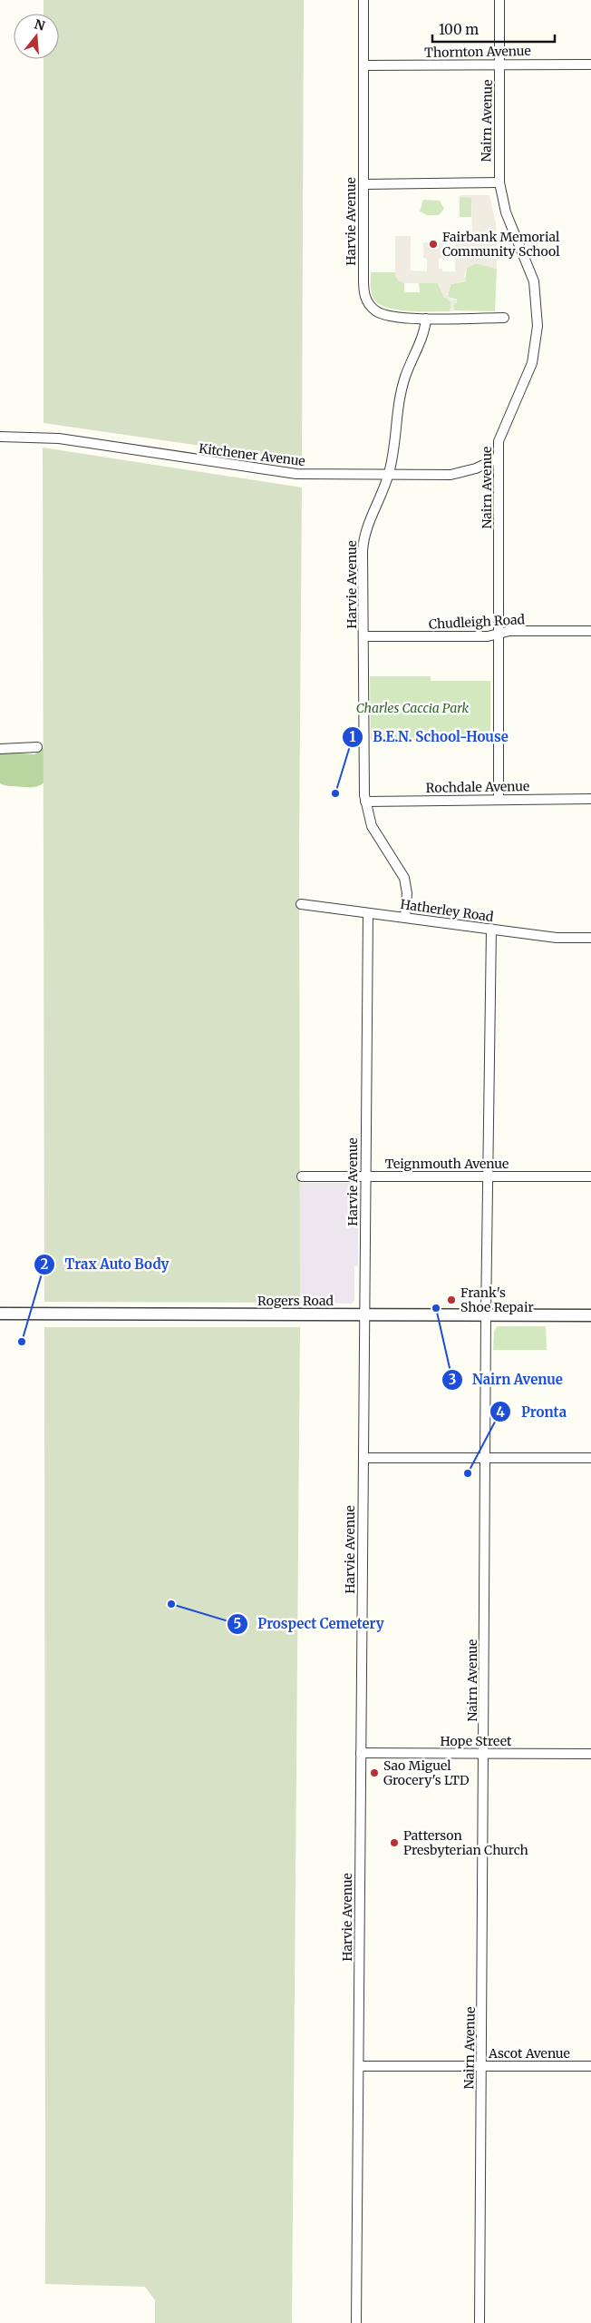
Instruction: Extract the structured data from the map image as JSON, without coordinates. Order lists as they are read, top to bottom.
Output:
{
  "streets": {
    "street": [
      "Thornton Avenue",
      "Nairn Avenue",
      "Harvie Avenue",
      "Kitchener Avenue",
      "Chudleigh Road",
      "Rochdale Avenue",
      "Hatherley Road",
      "Teignmouth Avenue",
      "Rogers Road",
      "Hope Street",
      "Ascot Avenue"
    ]
  },
  "crossings": [
    ["Thornton Avenue", "Nairn Avenue"],
    ["Thornton Avenue", "Harvie Avenue"],
    ["Nairn Avenue", "Kitchener Avenue"],
    ["Nairn Avenue", "Chudleigh Road"],
    ["Nairn Avenue", "Rochdale Avenue"],
    ["Nairn Avenue", "Hatherley Road"],
    ["Nairn Avenue", "Teignmouth Avenue"],
    ["Nairn Avenue", "Rogers Road"],
    ["Nairn Avenue", "Hope Street"],
    ["Nairn Avenue", "Ascot Avenue"],
    ["Harvie Avenue", "Kitchener Avenue"],
    ["Harvie Avenue", "Chudleigh Road"],
    ["Harvie Avenue", "Rochdale Avenue"],
    ["Harvie Avenue", "Hatherley Road"],
    ["Harvie Avenue", "Teignmouth Avenue"],
    ["Harvie Avenue", "Rogers Road"],
    ["Harvie Avenue", "Hope Street"],
    ["Harvie Avenue", "Ascot Avenue"]
  ],
  "parks": ["Charles Caccia Park"],
  "places": [
    "Fairbank Memorial Community School",
    "B.E.N. School-House",
    "Frank's Shoe Repair",
    "Nairn Avenue",
    "Trax Auto Body",
    "Pronta",
    "Prospect Cemetery",
    "Sao Miguel Grocery's LTD",
    "Patterson Presbyterian Church"
  ],
  "scale_bar": "100 m",
  "north": "top"
}
